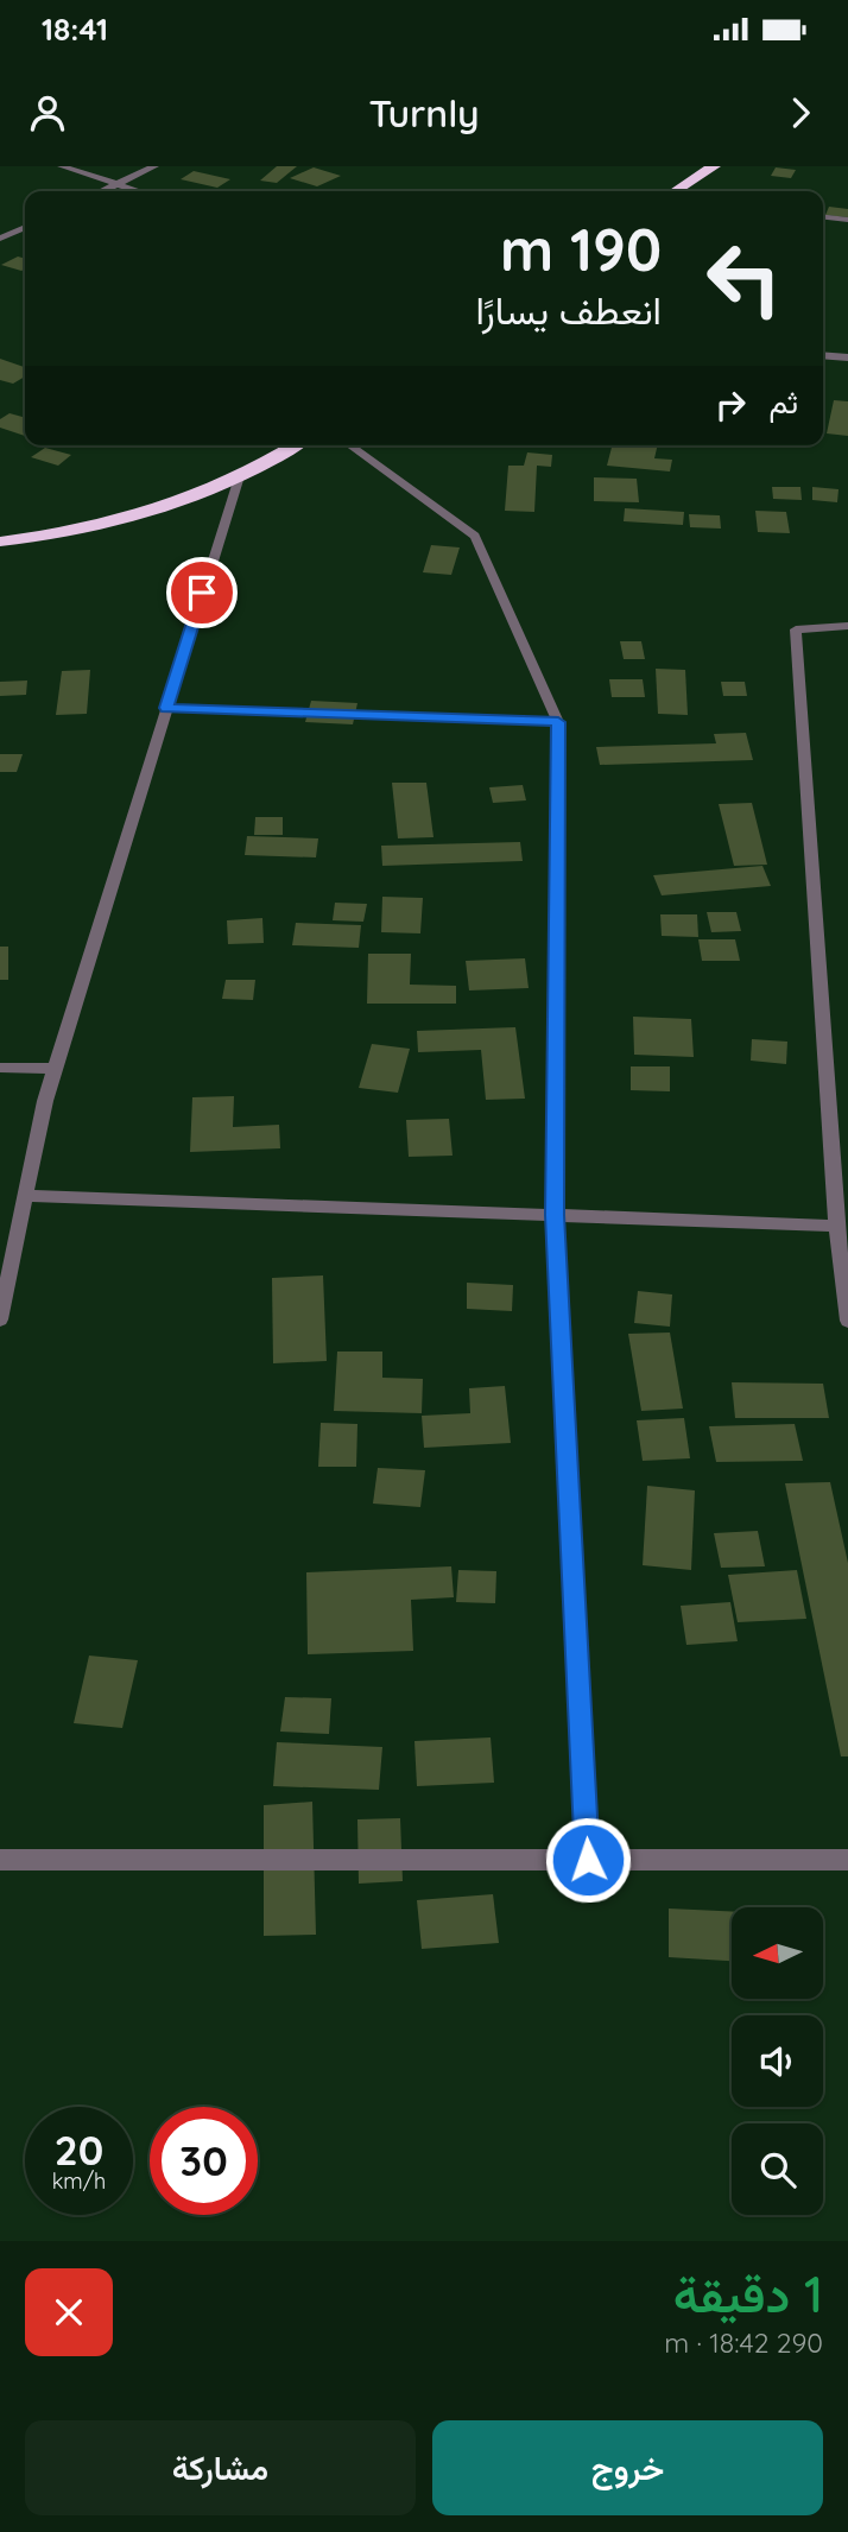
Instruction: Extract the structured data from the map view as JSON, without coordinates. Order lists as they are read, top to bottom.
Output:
{
  "north": "left",
  "page": {
    "status": "18:41",
    "header": "Turnly",
    "turn": ["190 m", "انعطف يسارًا"],
    "then": "ثم",
    "speed": "20 km/h",
    "limit": "30",
    "heading": ["1 دقيقة", "290 m · 18:42"],
    "buttons": ["خروج", "مشاركة"]
  }
}
